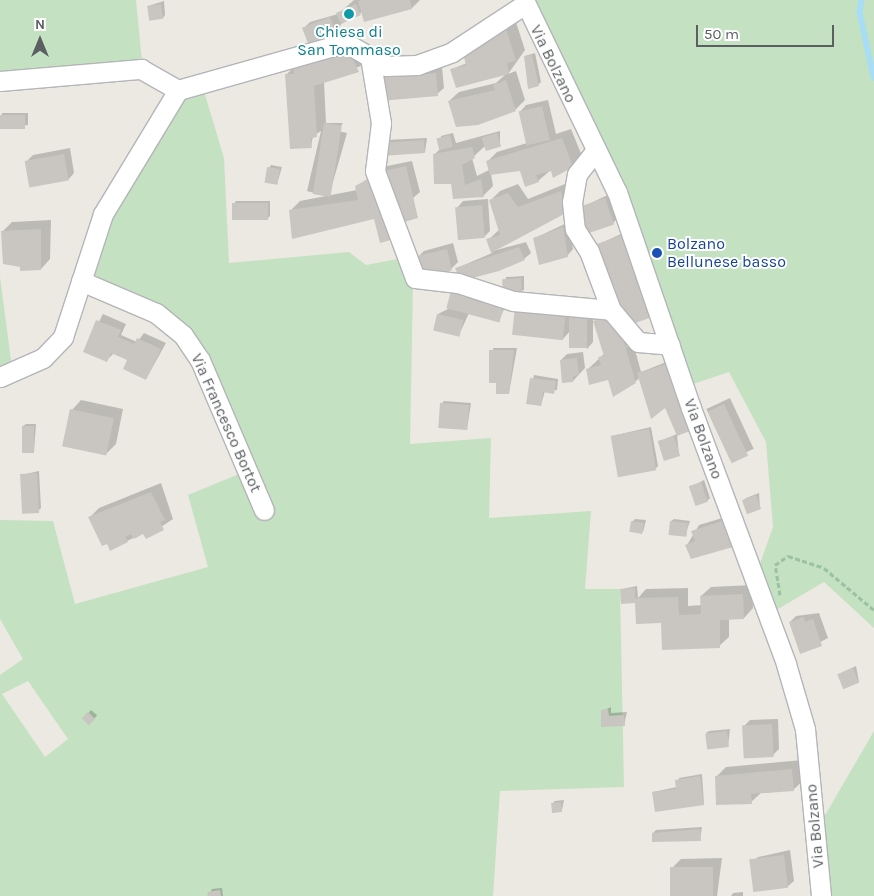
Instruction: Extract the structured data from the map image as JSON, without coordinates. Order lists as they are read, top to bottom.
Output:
{
  "streets": {
    "street": ["Via Bolzano", "Via Francesco Bortot"]
  },
  "places": ["Chiesa di San Tommaso", "Bolzano Bellunese basso"],
  "scale_bar": "50 m",
  "north": "top"
}
